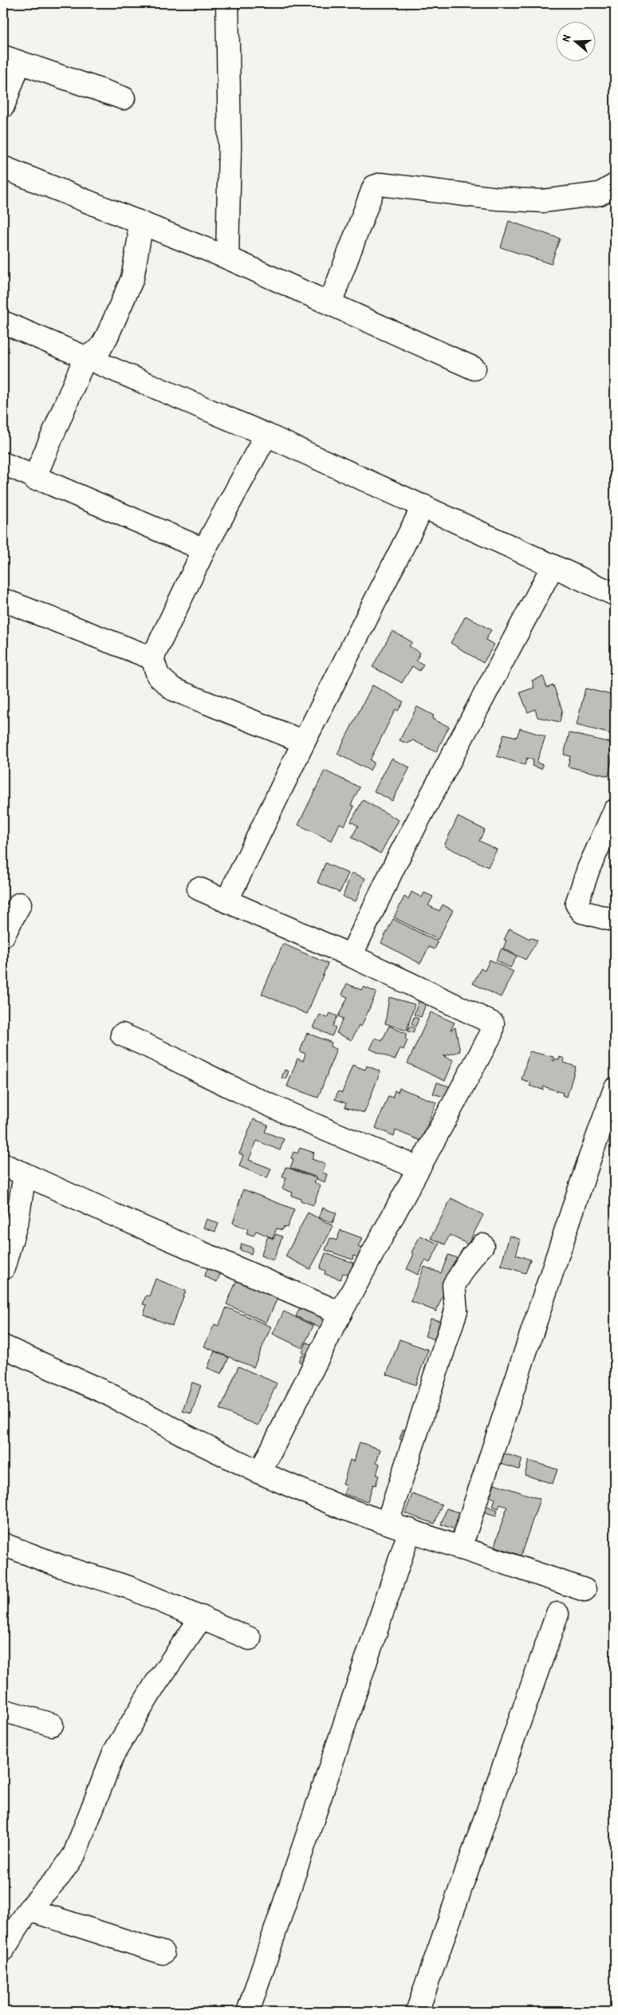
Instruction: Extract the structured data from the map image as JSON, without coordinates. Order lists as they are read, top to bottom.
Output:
{
  "north": "left"
}
